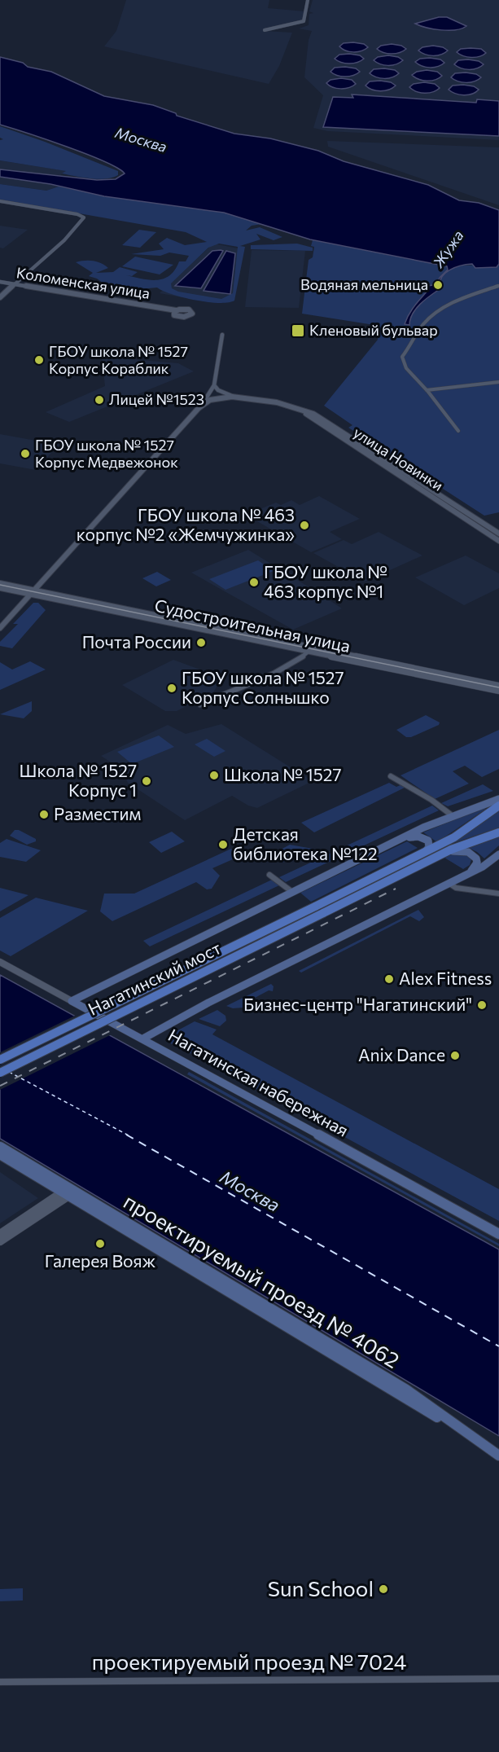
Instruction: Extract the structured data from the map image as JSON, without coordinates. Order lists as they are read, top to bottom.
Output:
{
  "streets": {
    "main road": ["Нагатинский мост", "Нагатинская набережная", "проектируемый проезд № 4062"],
    "street": [
      "Коломенская улица",
      "улица Новинки",
      "Судостроительная улица",
      "проектируемый проезд № 7024"
    ]
  },
  "water": ["Москва", "Жужа"],
  "places": {
    "other": [
      "Водяная мельница",
      "ГБОУ школа № 1527 Корпус Кораблик",
      "Лицей №1523",
      "ГБОУ школа № 1527 Корпус Медвежонок",
      "ГБОУ школа № 463 корпус №2 «Жемчужинка»",
      "ГБОУ школа № 463 корпус №1",
      "Почта России",
      "ГБОУ школа № 1527 Корпус Солнышко",
      "Школа № 1527",
      "Школа № 1527 Корпус 1",
      "Разместим",
      "Детская библиотека №122",
      "Alex Fitness",
      "Бизнес-центр \"Нагатинский\"",
      "Anix Dance",
      "Галерея Вояж",
      "Sun School"
    ],
    "transit": ["Кленовый бульвар"]
  }
}
